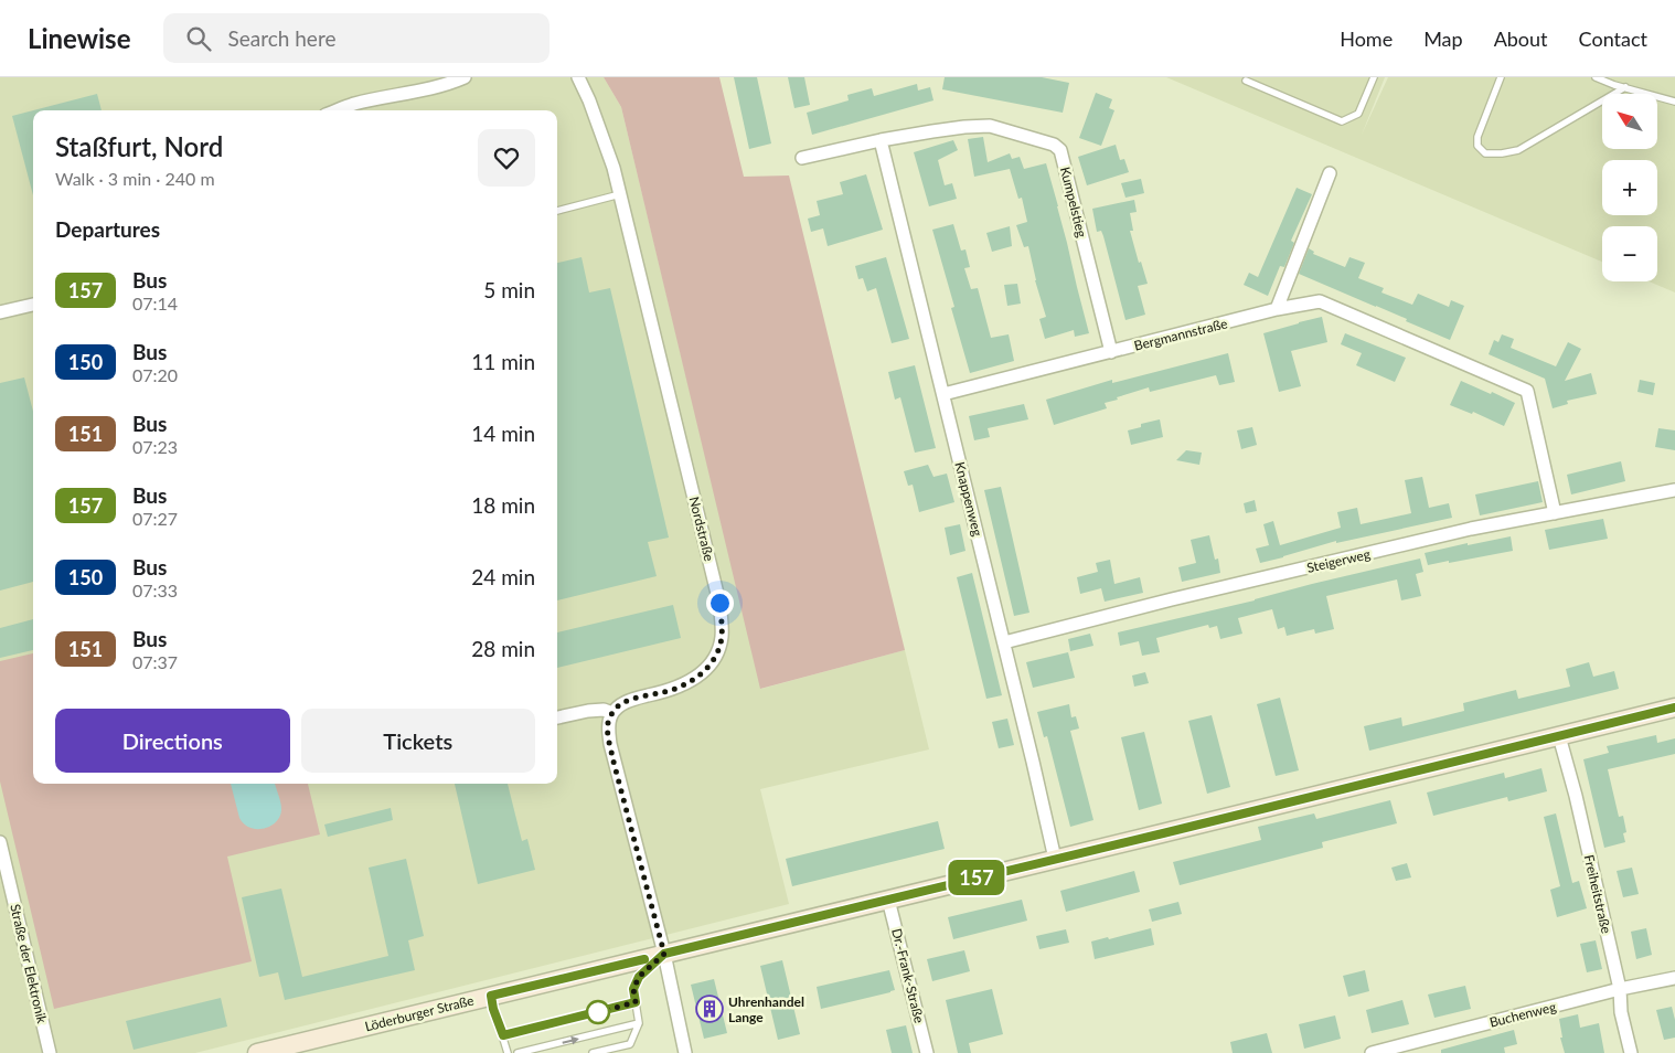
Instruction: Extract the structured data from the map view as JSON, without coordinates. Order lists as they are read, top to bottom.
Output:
{
  "streets": {
    "street": [
      "Kumpelstieg",
      "Bergmannstraße",
      "Knappenweg",
      "Nordstraße",
      "Steigerweg",
      "Freiheitstraße",
      "Straße der Elektronik",
      "Dr.-Frank-Straße",
      "Löderburger Straße",
      "Buchenweg"
    ]
  },
  "crossings": [
    ["Kumpelstieg", "Bergmannstraße"],
    ["Kumpelstieg", "Knappenweg"],
    ["Bergmannstraße", "Knappenweg"],
    ["Bergmannstraße", "Steigerweg"],
    ["Knappenweg", "Steigerweg"],
    ["Knappenweg", "Löderburger Straße"],
    ["Freiheitstraße", "Löderburger Straße"],
    ["Freiheitstraße", "Buchenweg"],
    ["Dr.-Frank-Straße", "Löderburger Straße"]
  ],
  "places": {
    "building": ["Uhrenhandel Lange"]
  },
  "lines": ["bus line 157"],
  "north": "top left",
  "page": {
    "header": "Linewise",
    "search": "Search here",
    "nav": [
      "Home",
      "Map",
      "About",
      "Contact"
    ],
    "on_map": "157",
    "map_buttons": ["+", "−"],
    "heading": [
      ["Staßfurt, Nord", "Walk · 3 min · 240 m"],
      "Departures"
    ],
    "list": [
      {
        "mark": "157",
        "name": "Bus",
        "note": "07:14",
        "value": "5 min"
      },
      {
        "mark": "150",
        "name": "Bus",
        "note": "07:20",
        "value": "11 min"
      },
      {
        "mark": "151",
        "name": "Bus",
        "note": "07:23",
        "value": "14 min"
      },
      {
        "mark": "157",
        "name": "Bus",
        "note": "07:27",
        "value": "18 min"
      },
      {
        "mark": "150",
        "name": "Bus",
        "note": "07:33",
        "value": "24 min"
      },
      {
        "mark": "151",
        "name": "Bus",
        "note": "07:37",
        "value": "28 min"
      }
    ],
    "buttons": ["Directions", "Tickets"]
  }
}
